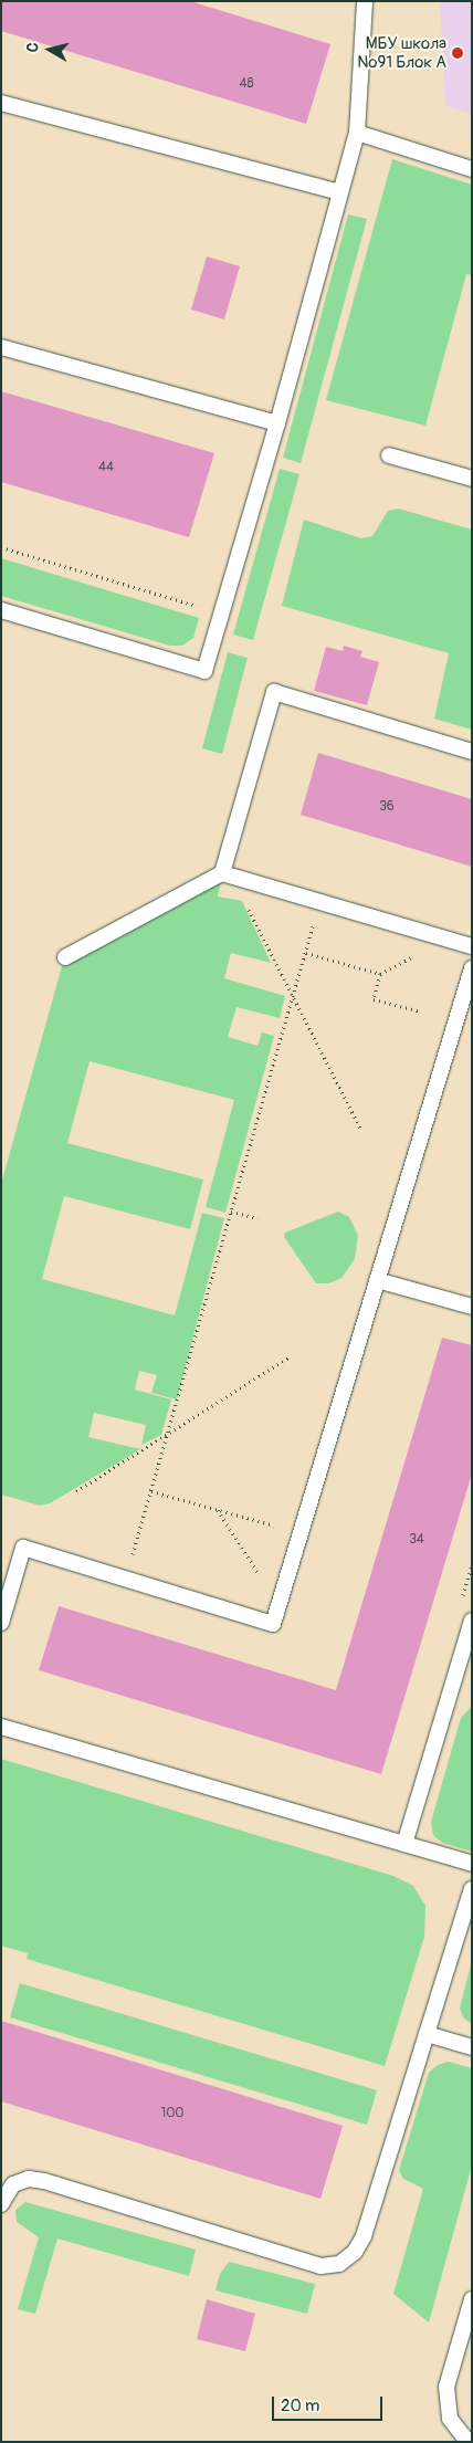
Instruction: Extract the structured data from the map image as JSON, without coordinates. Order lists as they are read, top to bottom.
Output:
{
  "places": ["МБУ школа №91 Блок А"],
  "house_numbers": [
    "48",
    "44",
    "36",
    "34",
    "100"
  ],
  "scale_bar": "20 m",
  "north": "left"
}
